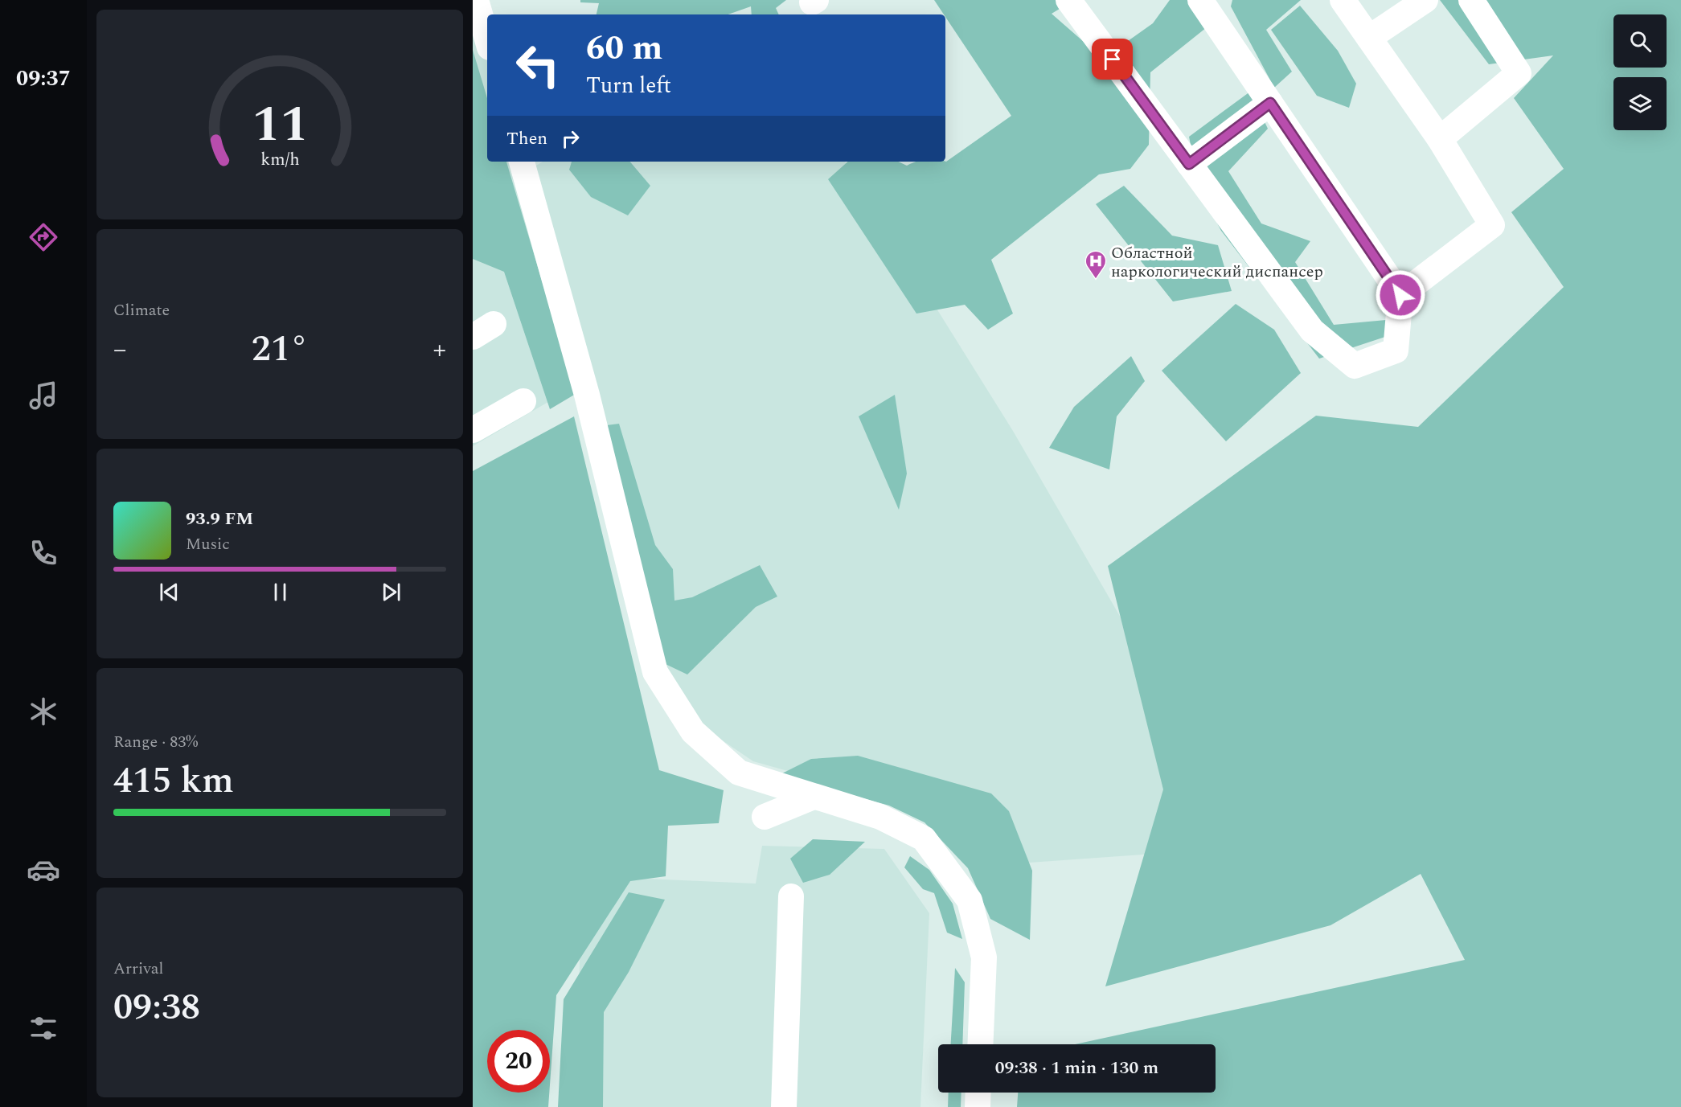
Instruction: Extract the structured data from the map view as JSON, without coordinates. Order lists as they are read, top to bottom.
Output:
{
  "places": {
    "hospital": ["Областной наркологический диспансер"]
  },
  "page": {
    "tabs": "09:37",
    "turn": ["60 m", "Turn left"],
    "then": "Then",
    "tile": [
      "Climate",
      ["Range · 83%", "415 km"],
      ["Arrival", "09:38"]
    ],
    "heat": ["−", "21°", "+"],
    "song": ["93.9 FM", "Music"],
    "limit": "20",
    "trip": "09:38 · 1 min · 130 m",
    "gauge": ["11", "km/h"]
  }
}
